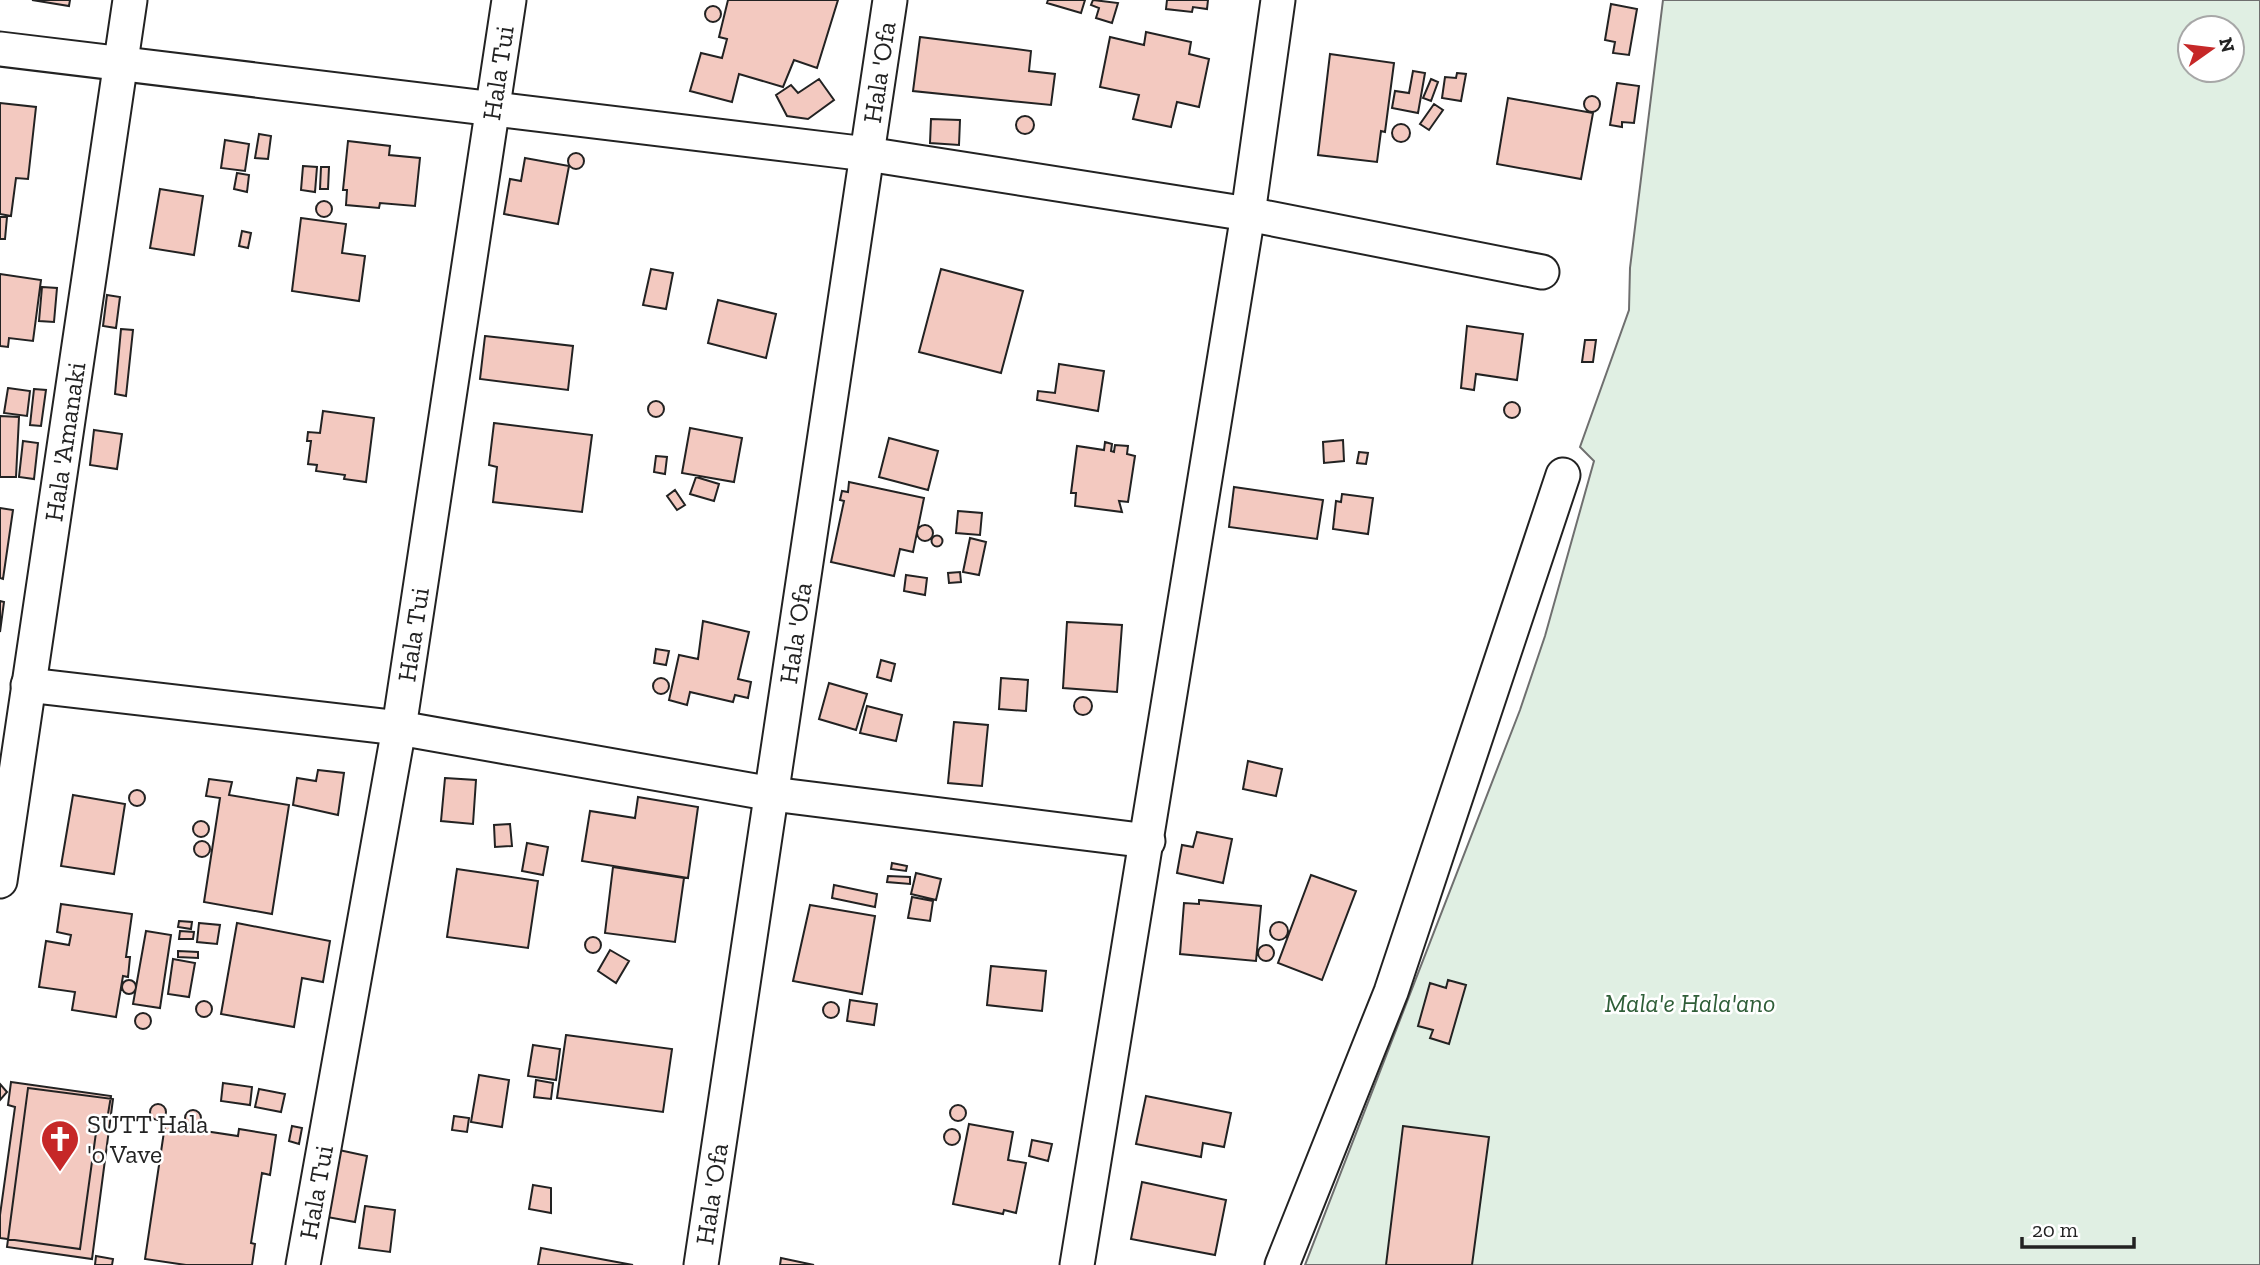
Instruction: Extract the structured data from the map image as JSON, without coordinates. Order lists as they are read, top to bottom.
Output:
{
  "streets": {
    "street": ["Hala 'Ofa", "Hala Tui", "Hala 'Amanaki"]
  },
  "parks": ["Mala'e Hala'ano"],
  "places": {
    "church": ["SUTT Hala 'o Vave"]
  },
  "scale_bar": "20 m",
  "north": "right"
}
